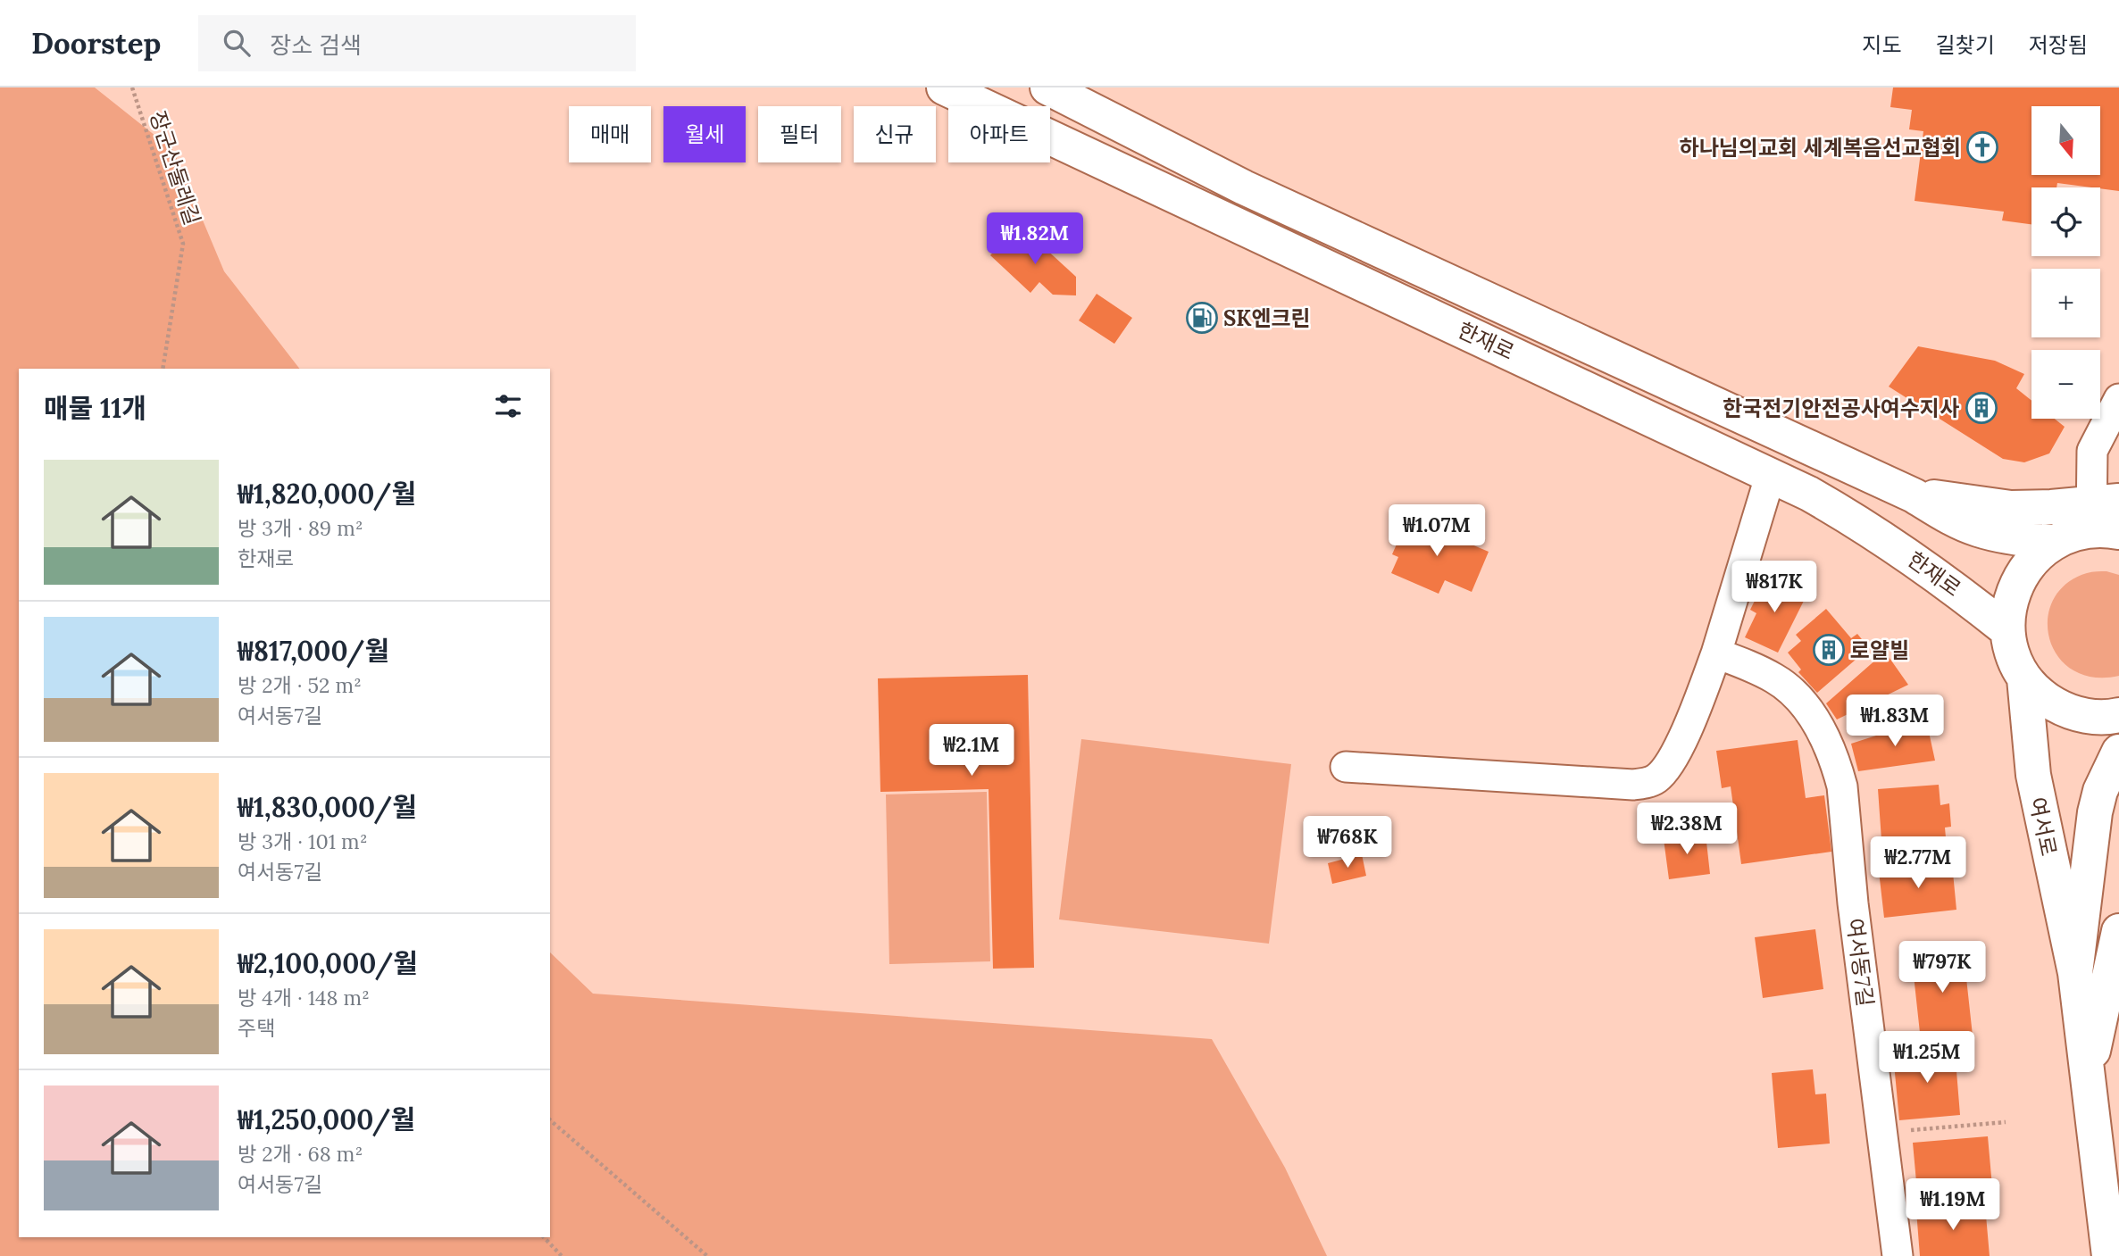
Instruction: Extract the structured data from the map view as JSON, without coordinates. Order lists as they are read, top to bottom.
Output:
{
  "streets": {
    "street": ["한재로", "여서로", "여서동7길"],
    "path": ["장군산둘레길"]
  },
  "places": {
    "church": ["하나님의교회 세계복음선교협회"],
    "fuel station": ["SK엔크린"],
    "building": ["한국전기안전공사여수지사", "로얄빌"]
  },
  "north": "bottom",
  "page": {
    "header": "Doorstep",
    "search": "장소 검색",
    "nav": ["지도", "길찾기", "저장됨"],
    "map_buttons": ["+", "−"],
    "chip": [
      "매매",
      "월세",
      "필터",
      "신규",
      "아파트"
    ],
    "price": [
      "₩1.82M",
      "₩1.07M",
      "₩817K",
      "₩1.83M",
      "₩2.1M",
      "₩2.38M",
      "₩768K",
      "₩2.77M",
      "₩797K",
      "₩1.25M",
      "₩1.19M"
    ],
    "heading": "매물 11개",
    "list": [
      {
        "name": "₩1,820,000/월",
        "note": "방 3개 · 89 m² · 한재로"
      },
      {
        "name": "₩817,000/월",
        "note": "방 2개 · 52 m² · 여서동7길"
      },
      {
        "name": "₩1,830,000/월",
        "note": "방 3개 · 101 m² · 여서동7길"
      },
      {
        "name": "₩2,100,000/월",
        "note": "방 4개 · 148 m² · 주택"
      },
      {
        "name": "₩1,250,000/월",
        "note": "방 2개 · 68 m² · 여서동7길"
      }
    ]
  }
}
